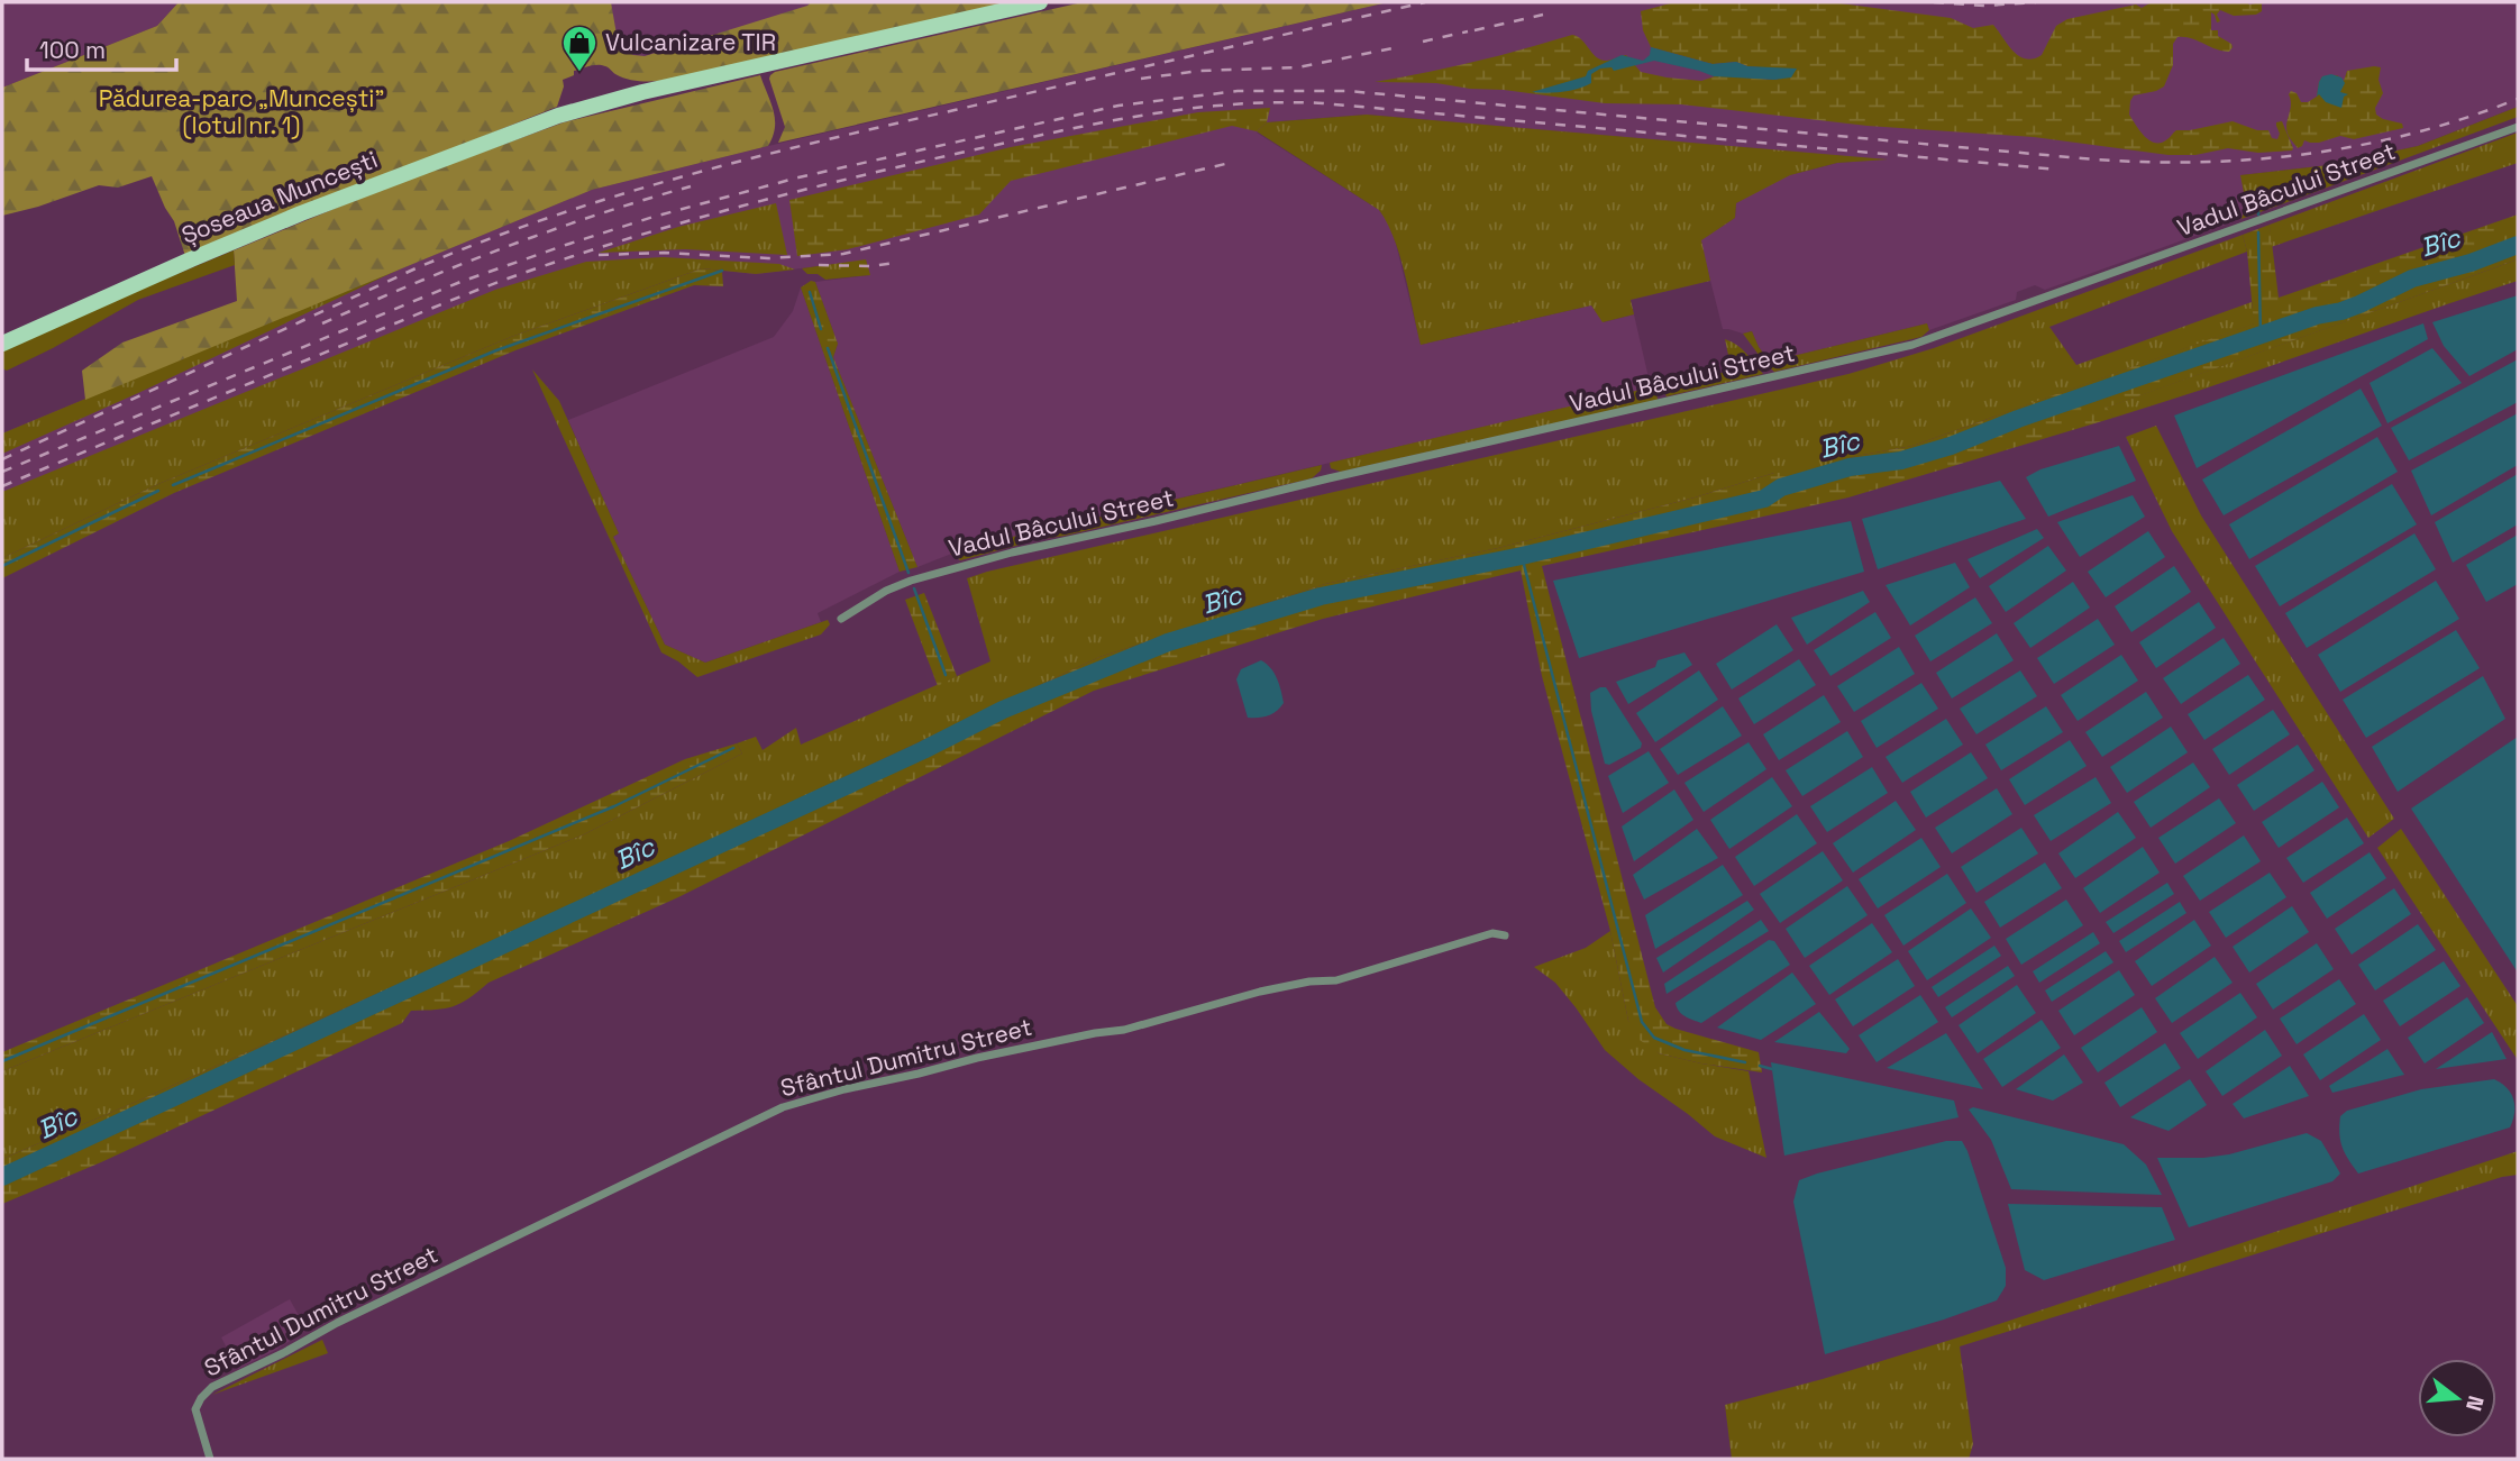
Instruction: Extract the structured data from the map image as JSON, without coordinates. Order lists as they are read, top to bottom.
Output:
{
  "streets": {
    "main road": ["Șoseaua Muncești"],
    "street": ["Vadul Bâcului Street", "Sfântul Dumitru Street"]
  },
  "water": ["Bîc"],
  "parks": ["Pădurea-parc „Muncești” (lotul nr. 1)"],
  "places": {
    "shop": ["Vulcanizare TIR"]
  },
  "scale_bar": "100 m",
  "north": "right"
}
